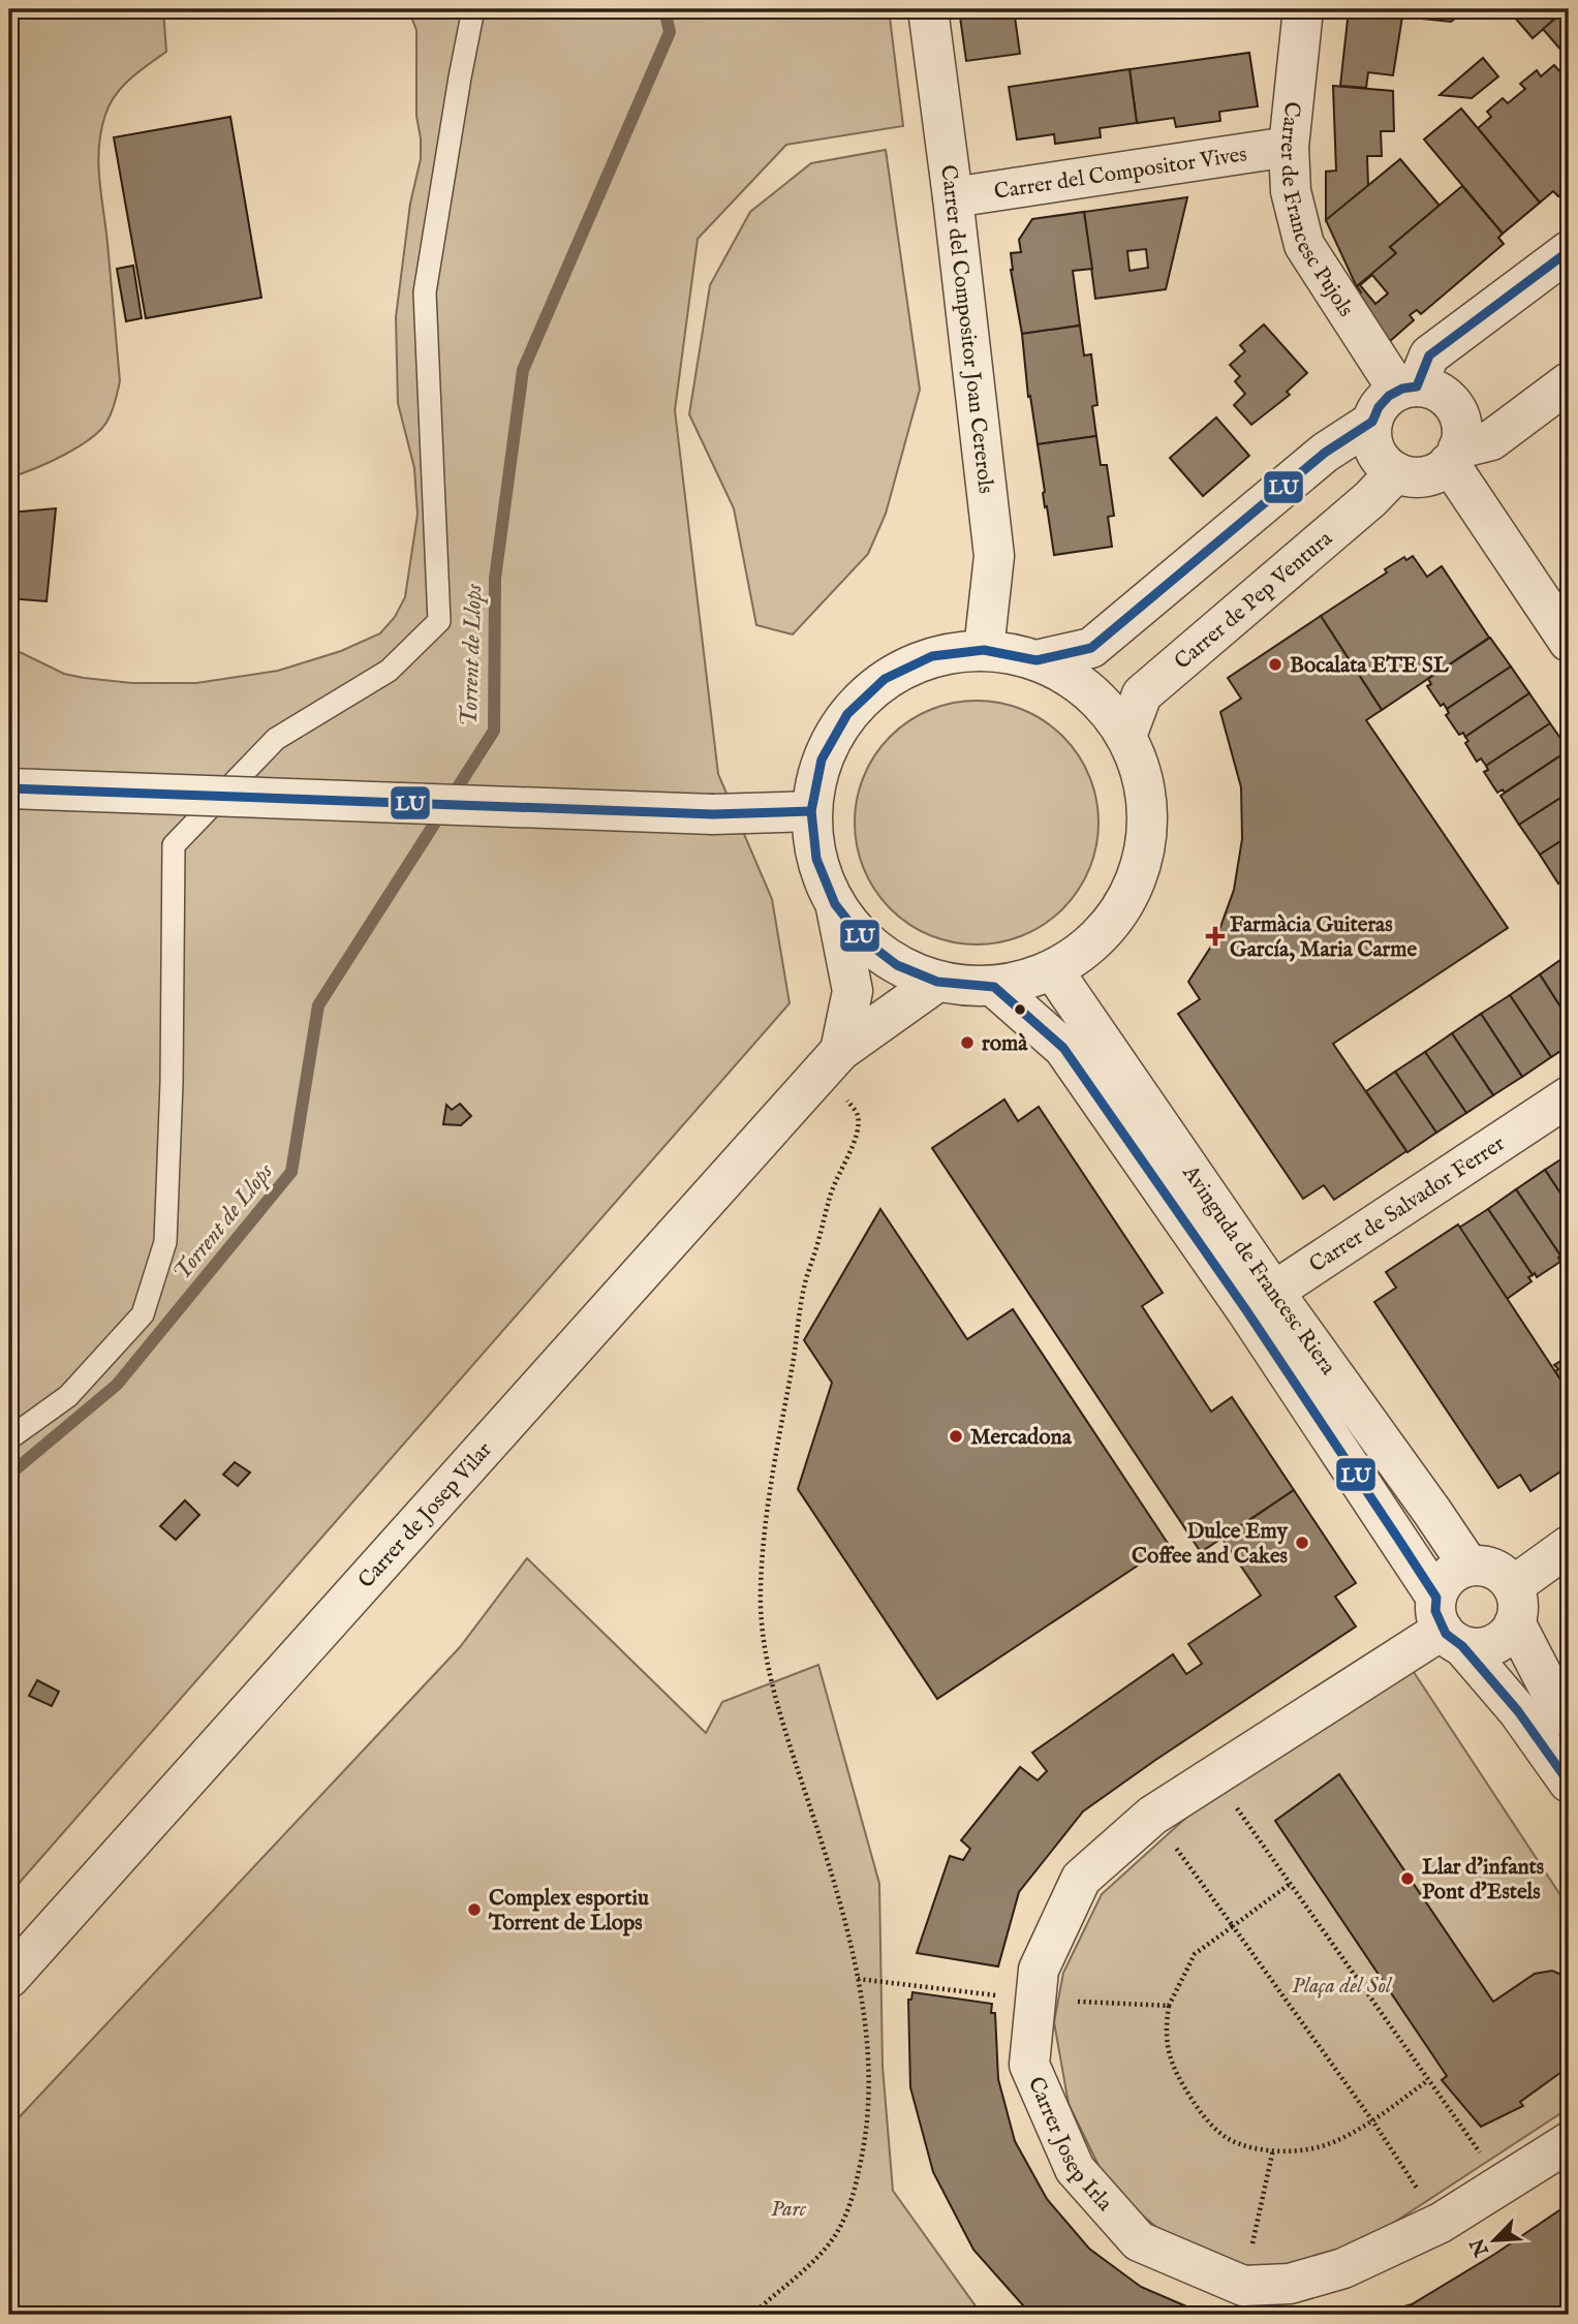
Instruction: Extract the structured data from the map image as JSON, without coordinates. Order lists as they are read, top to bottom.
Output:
{
  "streets": {
    "street": [
      "Carrer del Compositor Vives",
      "Carrer de Francesc Pujols",
      "Carrer del Compositor Joan Cererols",
      "Carrer de Pep Ventura",
      "Carrer de Salvador Ferrer",
      "Avinguda de Francesc Riera",
      "Carrer de Josep Vilar",
      "Carrer Josep Irla"
    ]
  },
  "crossings": [
    ["Carrer del Compositor Vives", "Carrer de Francesc Pujols"],
    ["Carrer del Compositor Vives", "Carrer del Compositor Joan Cererols"],
    ["Carrer de Francesc Pujols", "Carrer de Pep Ventura"],
    ["Carrer de Salvador Ferrer", "Avinguda de Francesc Riera"],
    ["Avinguda de Francesc Riera", "Carrer Josep Irla"]
  ],
  "water": ["Torrent de Llops"],
  "parks": ["Plaça del Sol", "Parc"],
  "places": {
    "other": [
      "Bocalata ETE SL",
      "romà",
      "Mercadona",
      "Dulce Emy Coffee and Cakes",
      "Llar d'infants Pont d'Estels",
      "Complex esportiu Torrent de Llops"
    ],
    "health": ["Farmàcia Guiteras García, Maria Carme"]
  },
  "lines": ["transit line LU"],
  "north": "bottom left"
}
